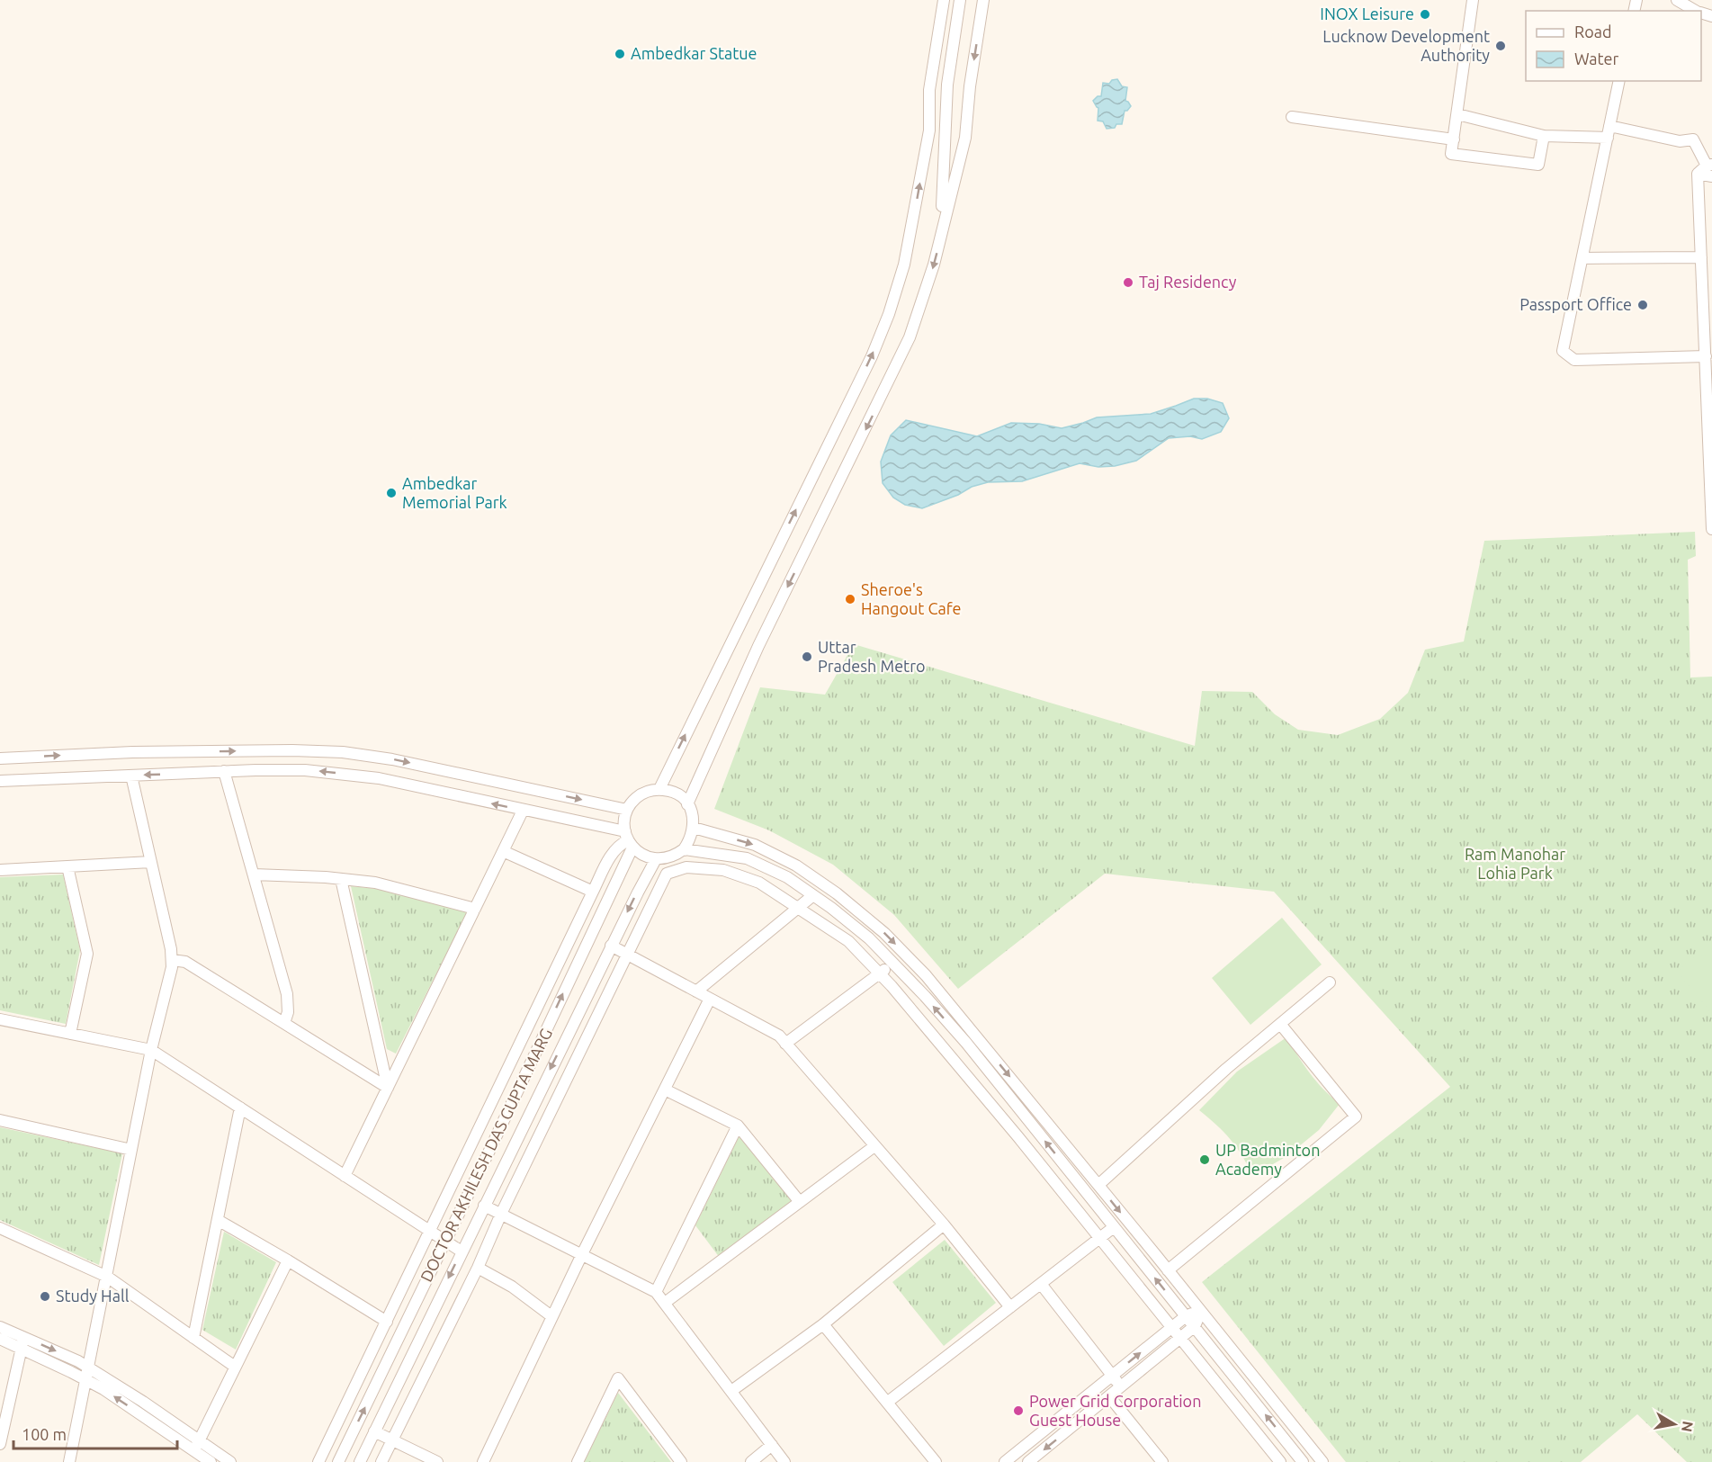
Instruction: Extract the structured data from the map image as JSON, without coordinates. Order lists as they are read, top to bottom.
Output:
{
  "streets": {
    "street": ["DOCTOR AKHILESH DAS GUPTA MARG"]
  },
  "parks": ["Ram Manohar Lohia Park"],
  "places": [
    "INOX Leisure",
    "Lucknow Development Authority",
    "Ambedkar Statue",
    "Taj Residency",
    "Passport Office",
    "Ambedkar Memorial Park",
    "Sheroe's Hangout Cafe",
    "Uttar Pradesh Metro",
    "UP Badminton Academy",
    "Study Hall",
    "Power Grid Corporation Guest House"
  ],
  "legend": ["Road", "Water"],
  "scale_bar": "100 m",
  "north": "right"
}
